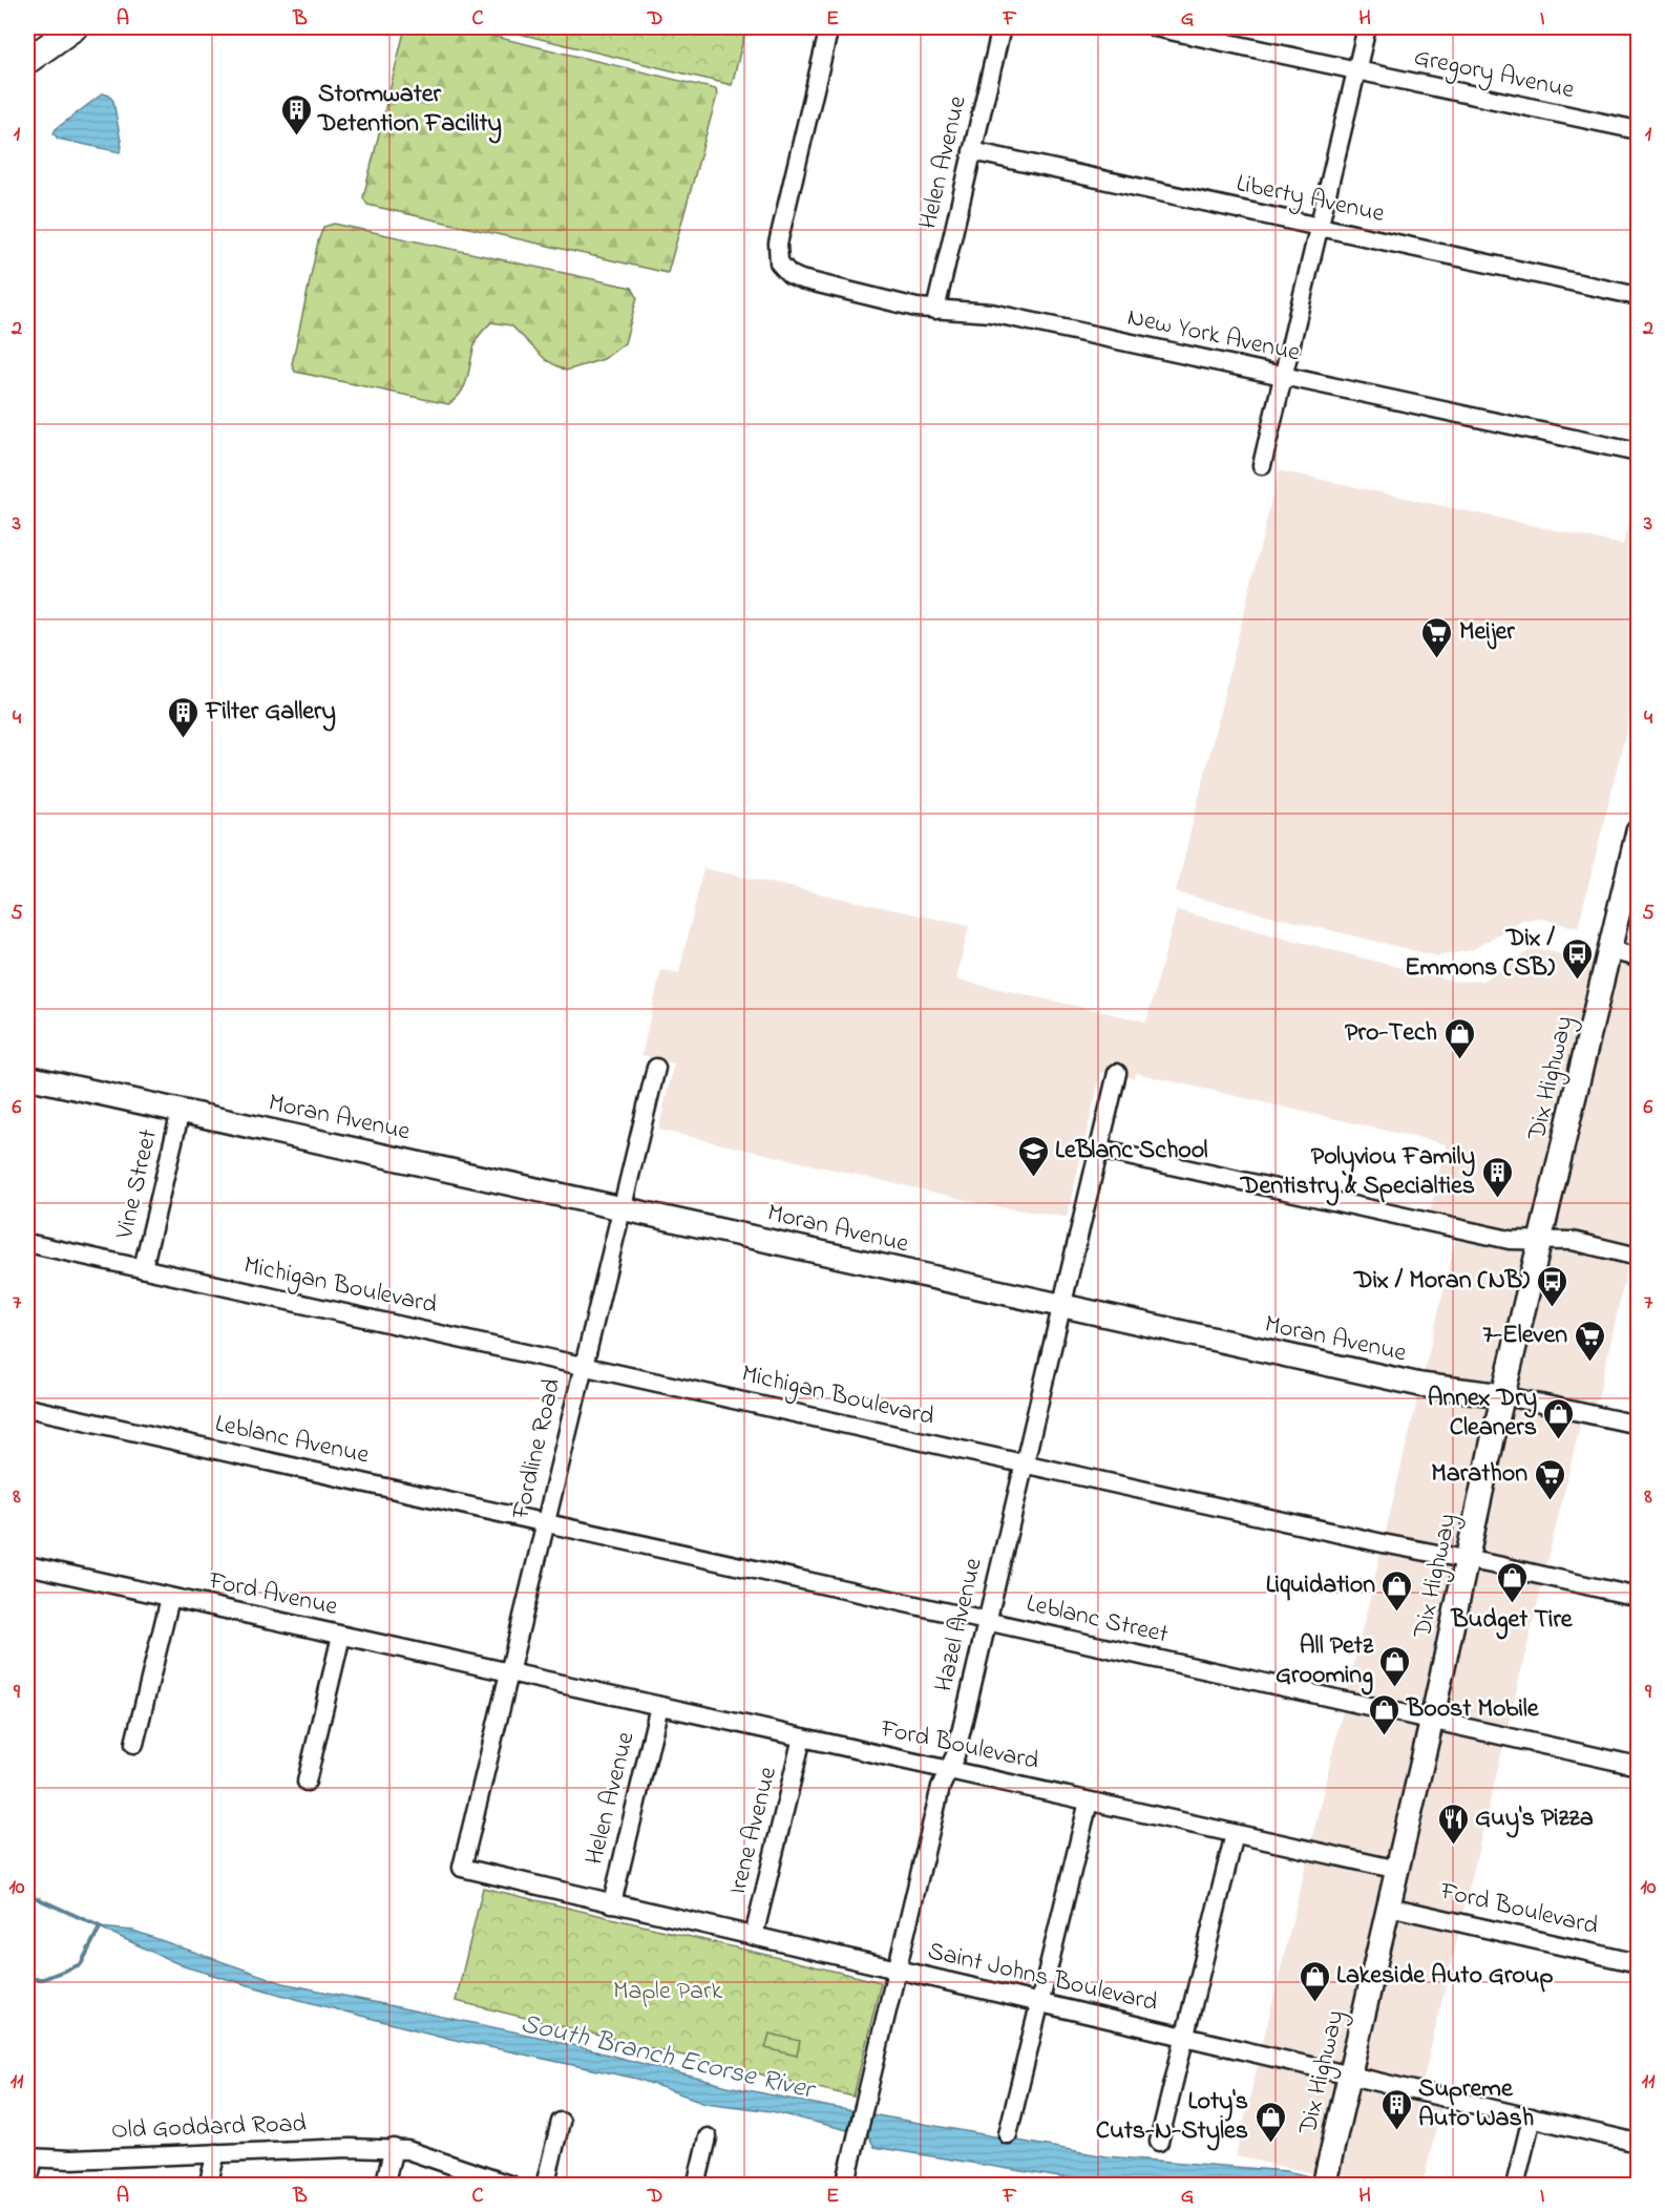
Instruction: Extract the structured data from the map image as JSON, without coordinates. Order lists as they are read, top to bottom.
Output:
{
  "streets": {
    "main road": ["Dix Highway", "Moran Avenue"],
    "street": [
      "Gregory Avenue",
      "Helen Avenue",
      "Liberty Avenue",
      "New York Avenue",
      "Vine Street",
      "Michigan Boulevard",
      "Leblanc Avenue",
      "Fordline Road",
      "Ford Avenue",
      "Leblanc Street",
      "Hazel Avenue",
      "Ford Boulevard",
      "Irene Avenue",
      "Saint Johns Boulevard",
      "Old Goddard Road"
    ]
  },
  "crossings": [
    ["Helen Avenue", "Liberty Avenue"],
    ["Helen Avenue", "New York Avenue"],
    ["Helen Avenue", "Ford Boulevard"],
    ["Helen Avenue", "Saint Johns Boulevard"],
    ["Dix Highway", "Moran Avenue"],
    ["Dix Highway", "Michigan Boulevard"],
    ["Dix Highway", "Leblanc Street"],
    ["Dix Highway", "Ford Boulevard"],
    ["Dix Highway", "Saint Johns Boulevard"],
    ["Moran Avenue", "Vine Street"],
    ["Moran Avenue", "Fordline Road"],
    ["Moran Avenue", "Hazel Avenue"],
    ["Vine Street", "Michigan Boulevard"],
    ["Michigan Boulevard", "Fordline Road"],
    ["Michigan Boulevard", "Hazel Avenue"],
    ["Leblanc Avenue", "Fordline Road"],
    ["Leblanc Avenue", "Leblanc Street"],
    ["Fordline Road", "Ford Avenue"],
    ["Fordline Road", "Leblanc Street"],
    ["Fordline Road", "Ford Boulevard"],
    ["Fordline Road", "Saint Johns Boulevard"],
    ["Ford Avenue", "Ford Boulevard"],
    ["Leblanc Street", "Hazel Avenue"],
    ["Hazel Avenue", "Ford Boulevard"],
    ["Hazel Avenue", "Saint Johns Boulevard"],
    ["Ford Boulevard", "Irene Avenue"],
    ["Irene Avenue", "Saint Johns Boulevard"]
  ],
  "water": ["South Branch Ecorse River"],
  "parks": ["Maple Park"],
  "places": {
    "building": [
      "Stormwater Detention Facility",
      "Filter Gallery",
      "Polyviou Family Dentistry & Specialties",
      "Supreme Auto Wash"
    ],
    "supermarket": ["Meijer", "7-Eleven", "Marathon"],
    "bus stop": ["Dix / Emmons (SB)", "Dix / Moran (NB)"],
    "shop": [
      "Pro-Tech",
      "Annex Dry Cleaners",
      "Budget Tire",
      "Liquidation",
      "All Petz Grooming",
      "Boost Mobile",
      "Lakeside Auto Group",
      "Loty's Cuts-N-Styles"
    ],
    "school or university": ["LeBlanc School"],
    "restaurant": ["Guy's Pizza"]
  },
  "grid": {
    "columns": [
      "A",
      "B",
      "C",
      "D",
      "E",
      "F",
      "G",
      "H",
      "I"
    ],
    "rows": [
      "1",
      "2",
      "3",
      "4",
      "5",
      "6",
      "7",
      "8",
      "9",
      "10",
      "11"
    ]
  }
}
